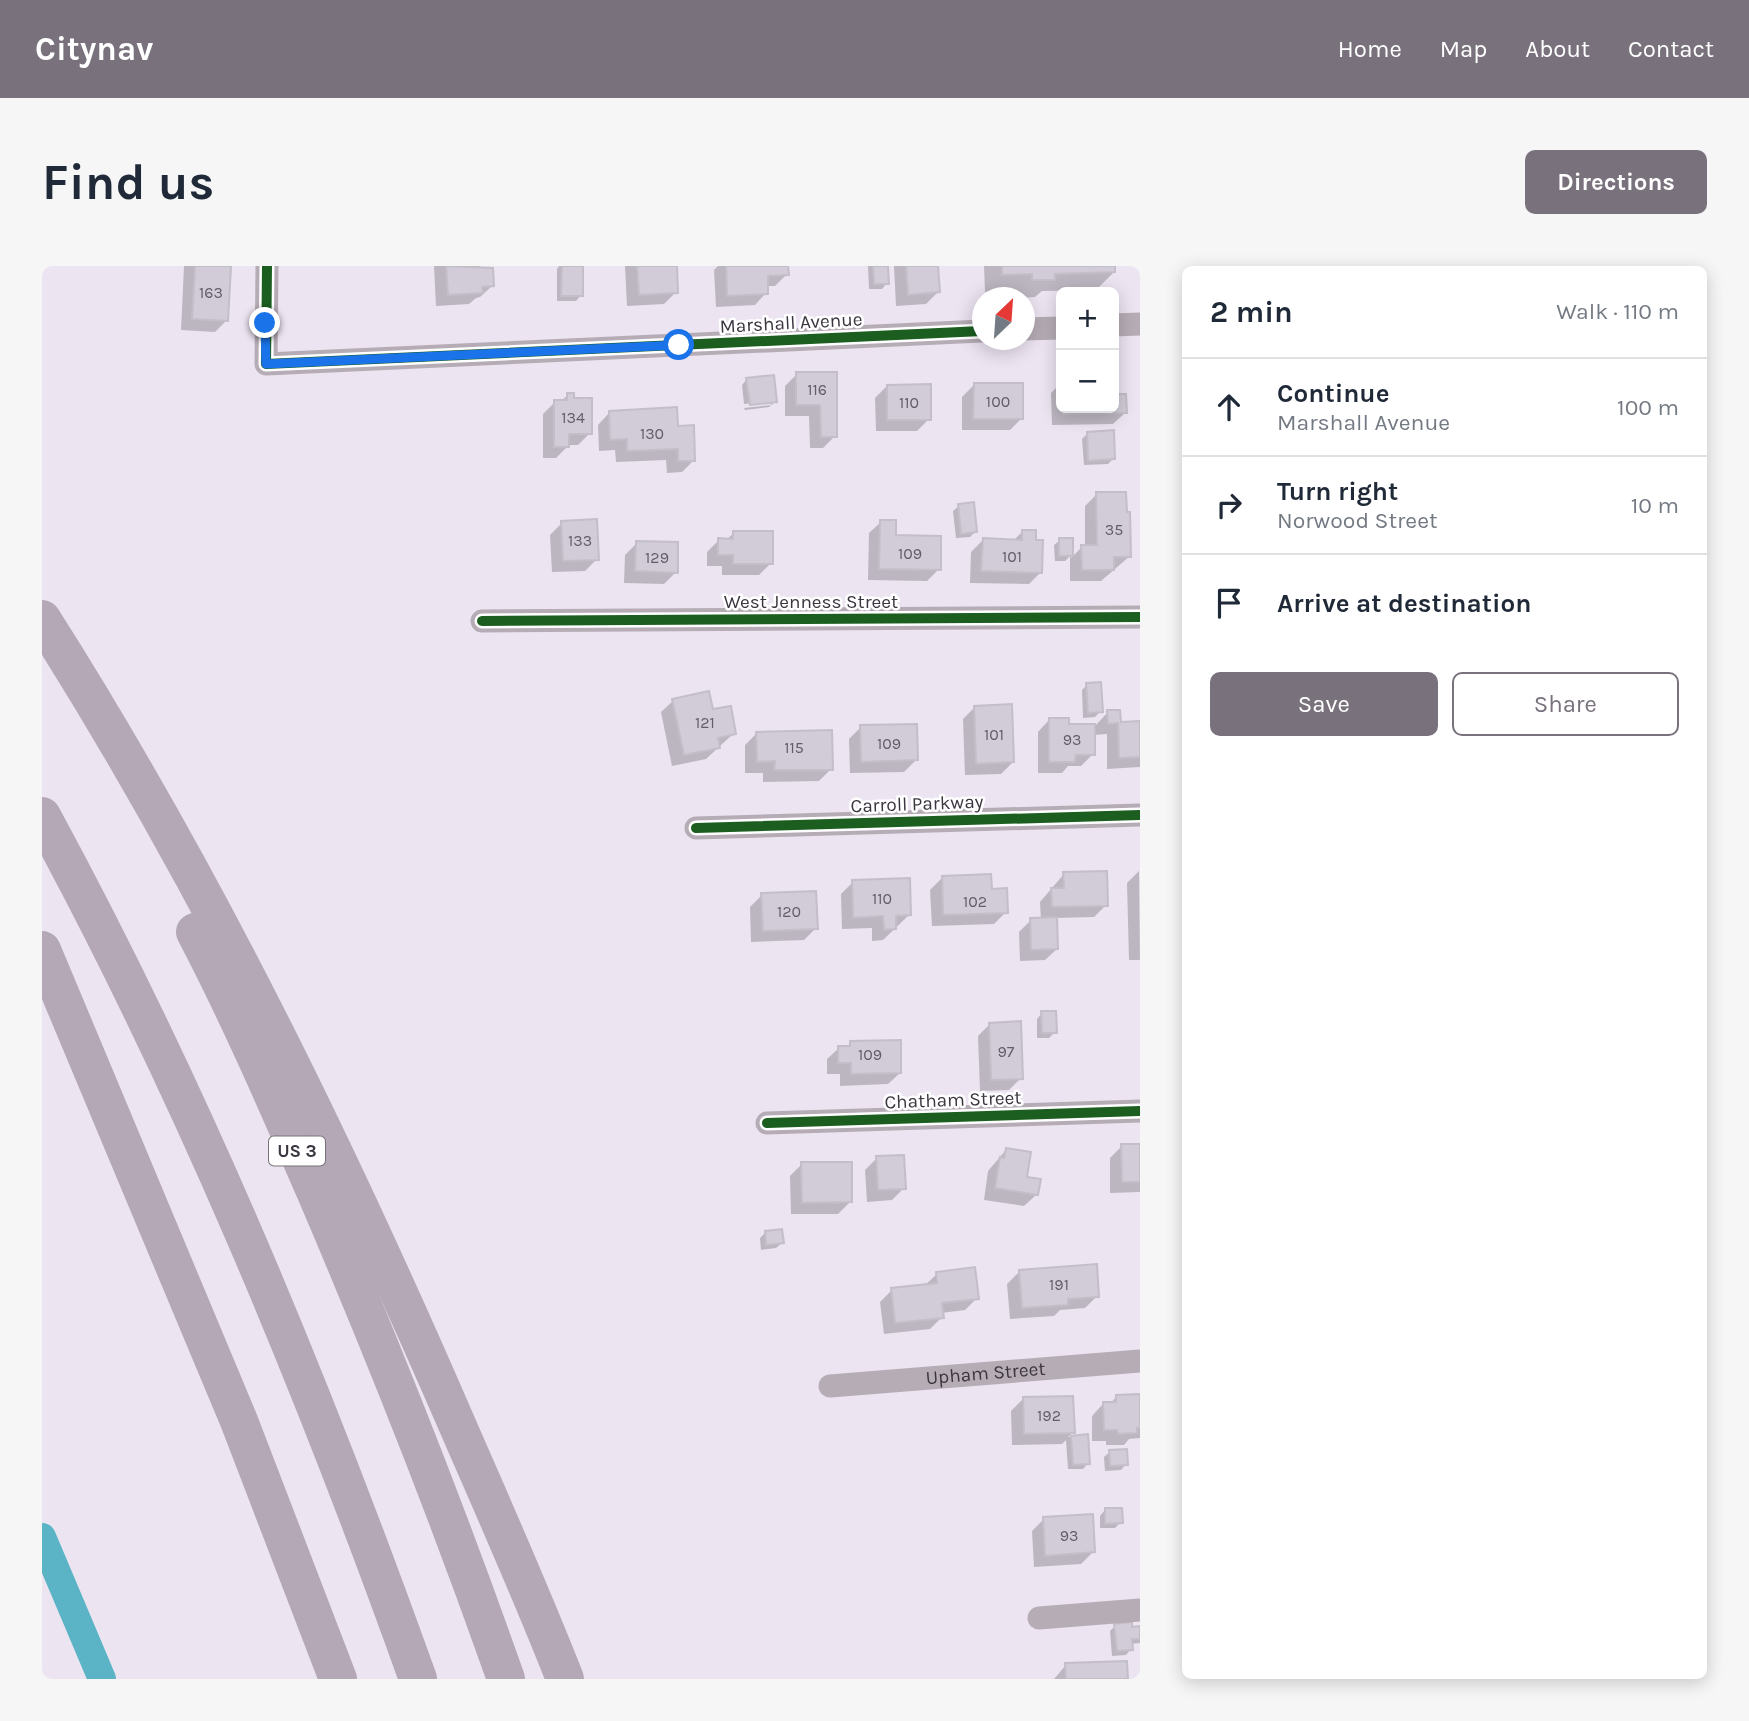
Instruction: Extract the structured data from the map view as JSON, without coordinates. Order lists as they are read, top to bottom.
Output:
{
  "streets": {
    "highway": ["US 3"],
    "street": [
      "Marshall Avenue",
      "West Jenness Street",
      "Carroll Parkway",
      "Chatham Street",
      "Upham Street"
    ]
  },
  "house_numbers": [
    "163",
    "116",
    "100",
    "110",
    "134",
    "130",
    "35",
    "133",
    "109",
    "101",
    "129",
    "121",
    "101",
    "93",
    "109",
    "115",
    "110",
    "102",
    "120",
    "97",
    "109",
    "191",
    "192",
    "93"
  ],
  "north": "top right",
  "page": {
    "header": "Citynav",
    "nav": [
      "Home",
      "Map",
      "About",
      "Contact"
    ],
    "buttons": [
      "Directions",
      ["Save", "Share"]
    ],
    "title": "Find us",
    "heading": ["2 min", "Walk · 110 m"],
    "map_buttons": ["+", "−"],
    "list": [
      ["Continue", "Marshall Avenue", "100 m"],
      ["Turn right", "Norwood Street", "10 m"],
      "Arrive at destination"
    ]
  }
}
